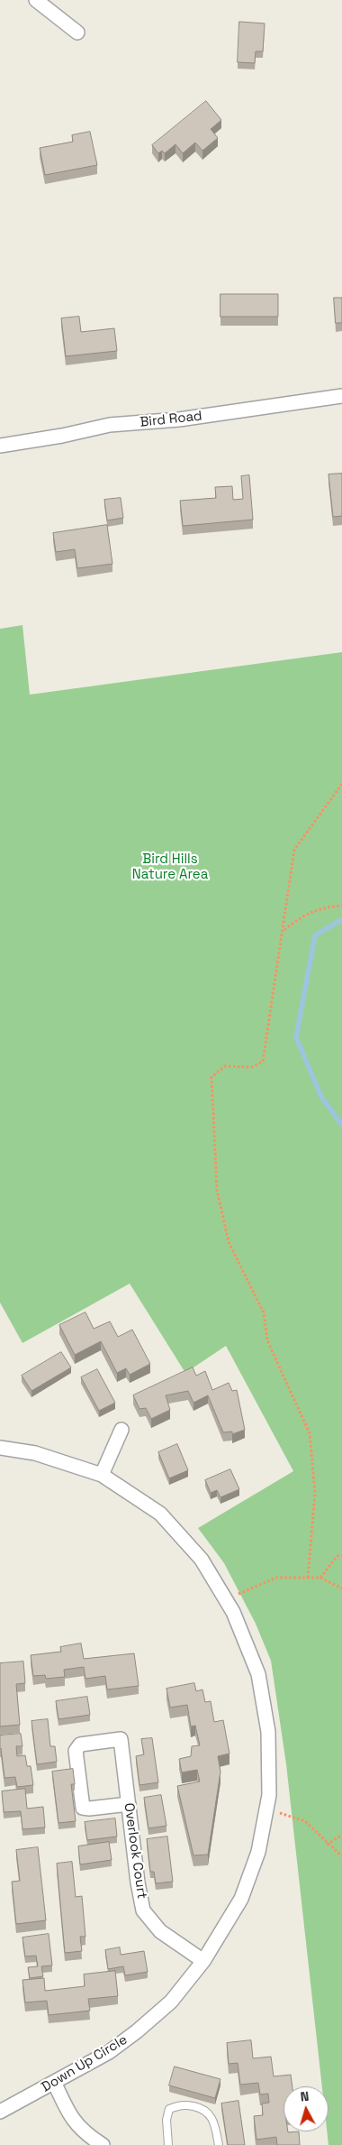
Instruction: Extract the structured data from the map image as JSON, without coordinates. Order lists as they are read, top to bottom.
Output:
{
  "streets": {
    "street": ["Bird Road", "Overlook Court", "Down Up Circle"]
  },
  "crossings": [
    ["Overlook Court", "Down Up Circle"]
  ],
  "parks": ["Bird Hills Nature Area"],
  "north": "top"
}
